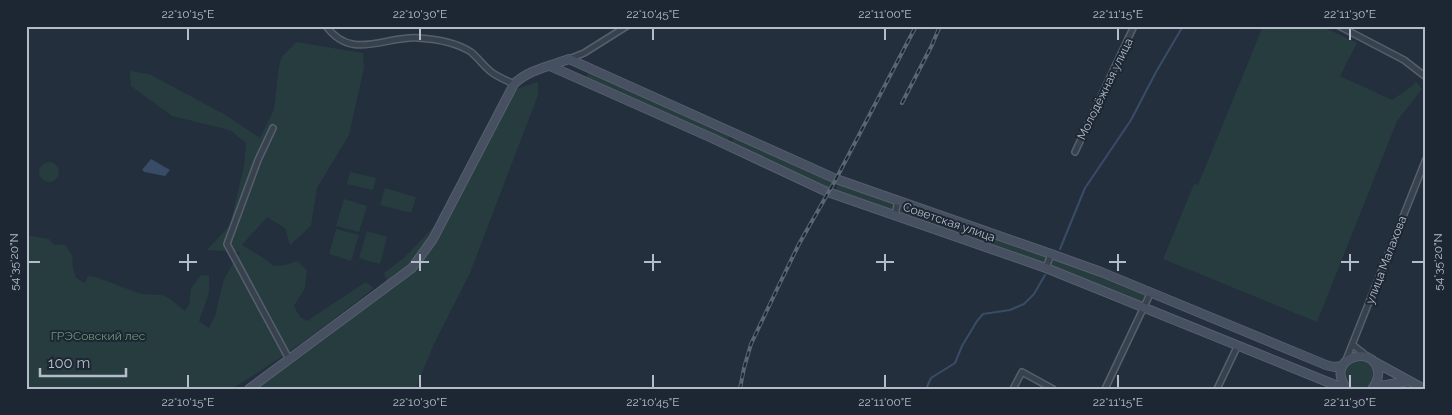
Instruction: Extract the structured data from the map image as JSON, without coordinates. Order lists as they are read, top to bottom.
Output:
{
  "streets": {
    "main road": ["Советская улица"],
    "street": ["Молодёжная улица", "улица Малахова"]
  },
  "crossings": [
    ["Советская улица", "улица Малахова"]
  ],
  "parks": ["ГРЭСовский лес"],
  "scale_bar": "100 m",
  "coordinates": [
    "22°10'15\"E",
    "22°10'30\"E",
    "22°10'45\"E",
    "22°11'00\"E",
    "22°11'15\"E",
    "22°11'30\"E",
    "54°35'20\"N"
  ]
}
